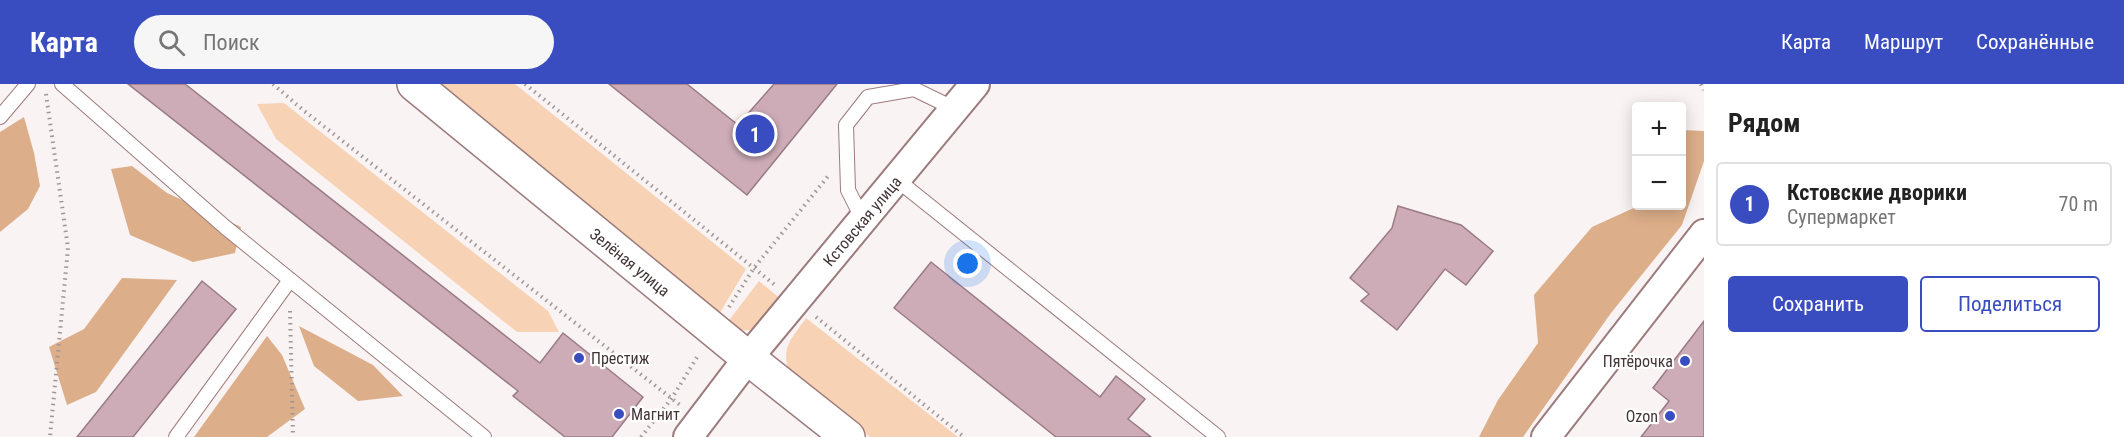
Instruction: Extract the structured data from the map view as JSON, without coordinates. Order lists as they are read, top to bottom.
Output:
{
  "streets": {
    "main road": ["Зелёная улица"],
    "street": ["Кстовская улица"]
  },
  "crossings": [
    ["Кстовская улица", "Зелёная улица"]
  ],
  "places": [
    "Престиж",
    "Пятёрочка",
    "Магнит",
    "Ozon"
  ],
  "page": {
    "header": "Карта",
    "search": "Поиск",
    "nav": ["Карта", "Маршрут", "Сохранённые"],
    "heading": "Рядом",
    "map_buttons": ["+", "−"],
    "pins": "1",
    "list": [
      {
        "mark": "1",
        "name": "Кстовские дворики",
        "note": "Супермаркет",
        "value": "70 m"
      }
    ],
    "buttons": ["Сохранить", "Поделиться"]
  }
}
